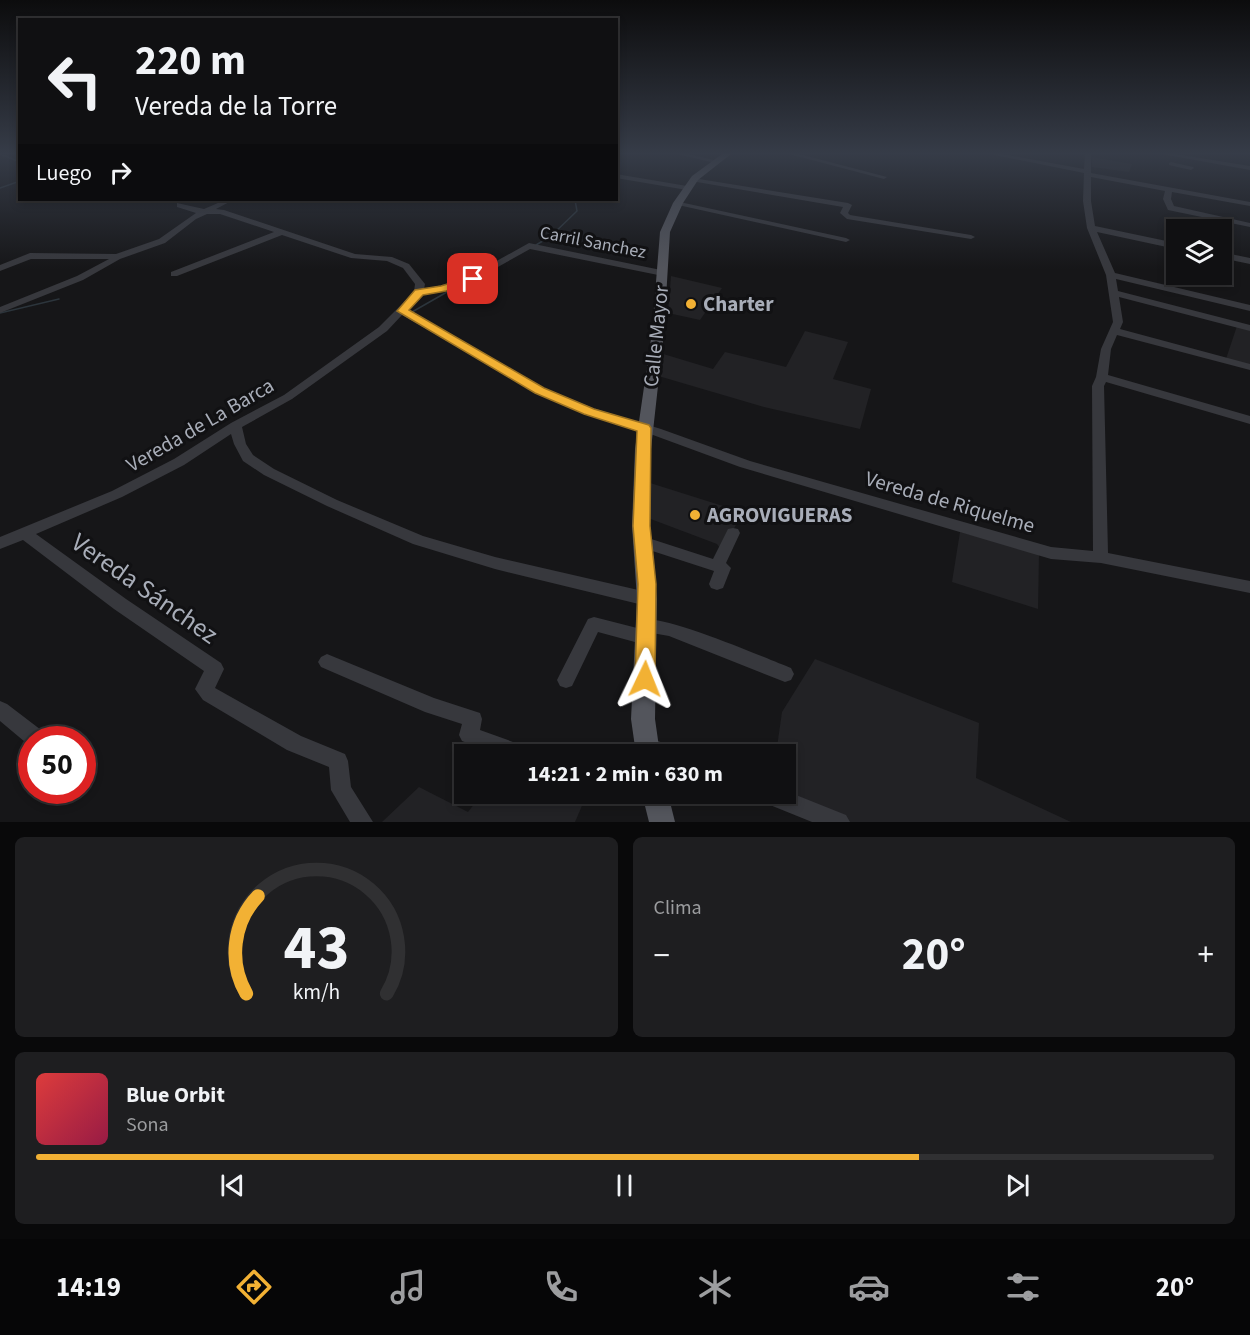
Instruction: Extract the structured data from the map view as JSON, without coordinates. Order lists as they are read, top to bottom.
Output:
{
  "streets": {
    "main road": ["Calle Mayor"],
    "street": [
      "Carril Sanchez",
      "Vereda de La Barca",
      "Vereda de Riquelme",
      "Vereda Sánchez"
    ]
  },
  "crossings": [
    ["Carril Sanchez", "Calle Mayor"],
    ["Carril Sanchez", "Vereda de La Barca"],
    ["Calle Mayor", "Vereda de Riquelme"],
    ["Vereda de La Barca", "Vereda de Riquelme"],
    ["Vereda de La Barca", "Vereda Sánchez"]
  ],
  "places": ["Charter", "AGROVIGUERAS"],
  "page": {
    "turn": ["220 m", "Vereda de la Torre"],
    "then": "Luego",
    "limit": "50",
    "trip": "14:21 · 2 min · 630 m",
    "tile": "Clima",
    "heat": ["−", "20°", "+"],
    "song": ["Blue Orbit", "Sona"],
    "tabs": ["14:19", "20°"],
    "gauge": ["43", "km/h"]
  }
}
